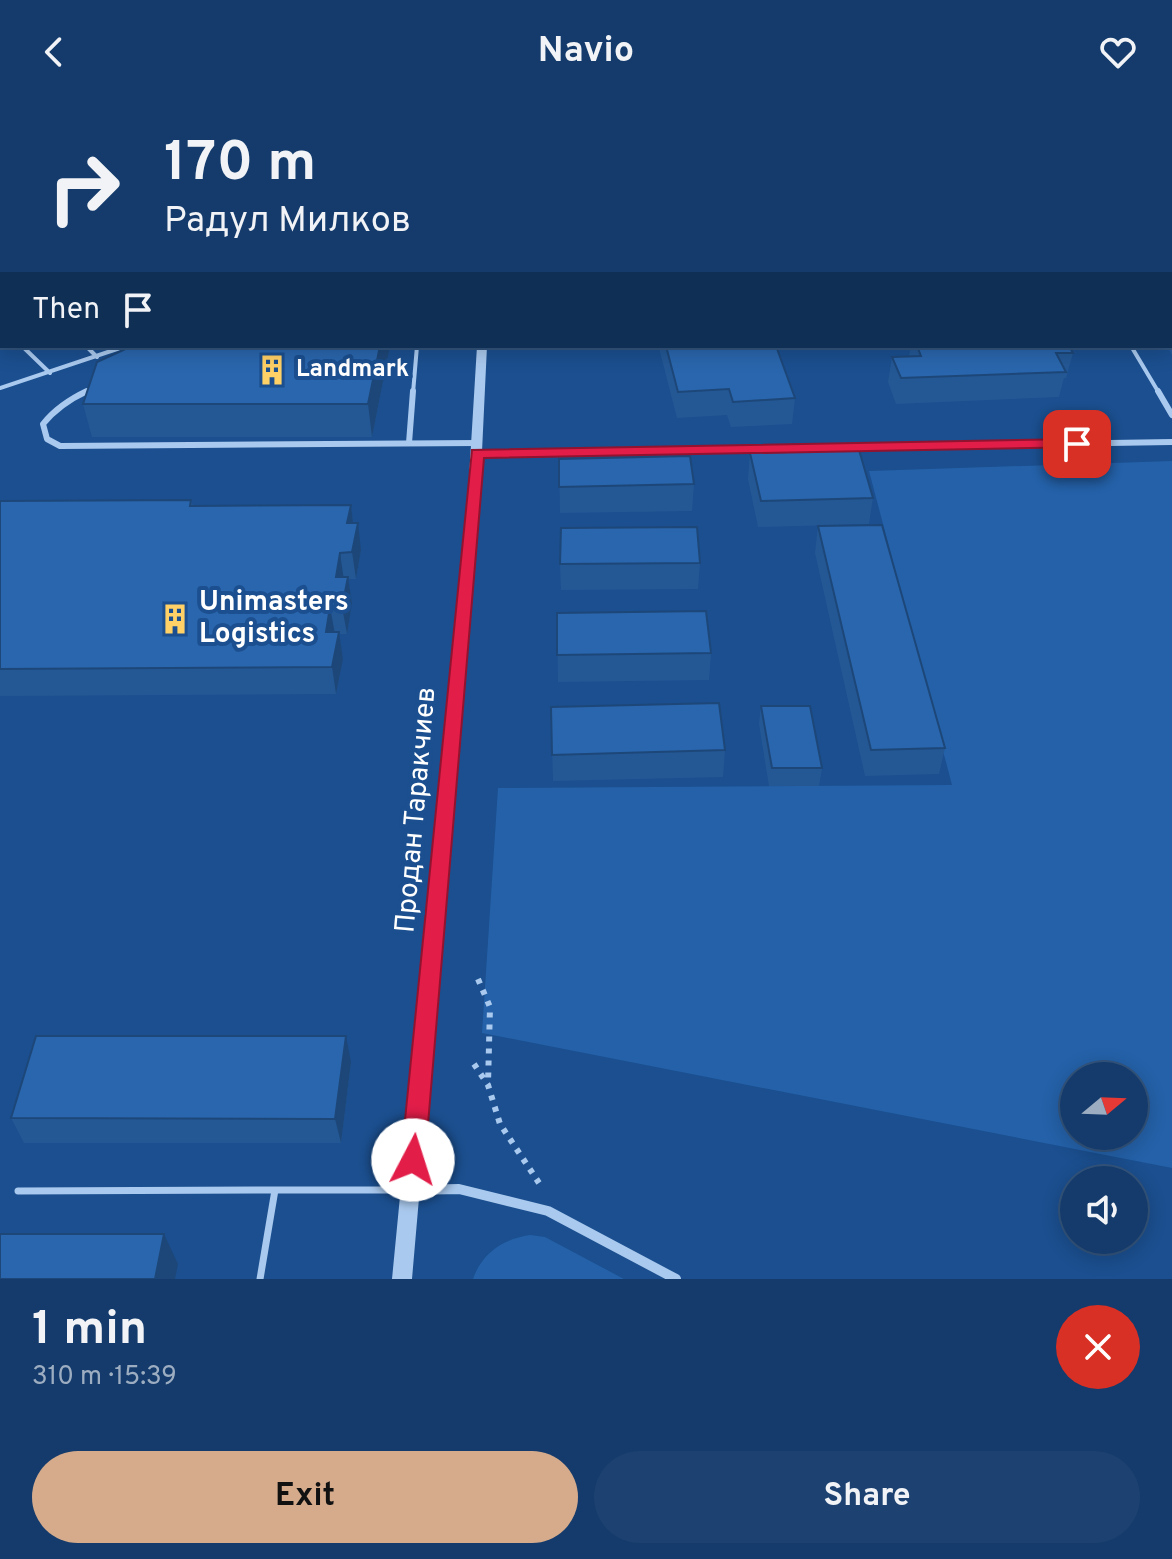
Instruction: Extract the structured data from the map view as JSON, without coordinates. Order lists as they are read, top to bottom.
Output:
{
  "streets": {
    "street": ["Продан Таракчиев"]
  },
  "places": {
    "building": ["Landmark", "Unimasters Logistics"]
  },
  "north": "right",
  "page": {
    "header": "Navio",
    "turn": ["170 m", "Радул Милков"],
    "then": "Then",
    "heading": ["1 min", "310 m · 15:39"],
    "buttons": ["Exit", "Share"]
  }
}
